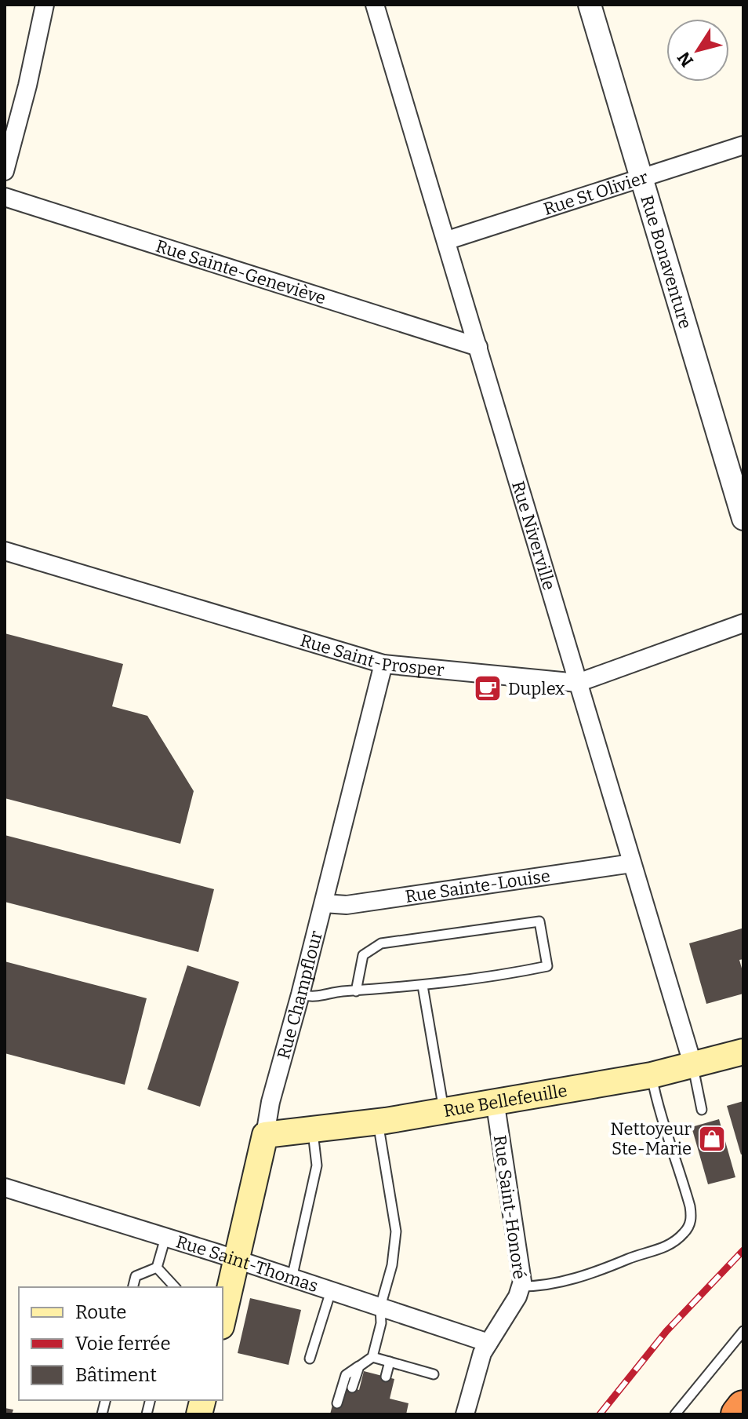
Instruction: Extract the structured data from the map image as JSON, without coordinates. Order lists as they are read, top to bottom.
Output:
{
  "streets": {
    "main road": ["Rue Champflour", "Rue Bellefeuille"],
    "street": [
      "Rue St Olivier",
      "Rue Bonaventure",
      "Rue Sainte-Geneviève",
      "Rue Niverville",
      "Rue Saint-Prosper",
      "Rue Sainte-Louise",
      "Rue Saint-Honoré",
      "Rue Saint-Thomas"
    ]
  },
  "crossings": [
    ["Rue St Olivier", "Rue Bonaventure"],
    ["Rue St Olivier", "Rue Niverville"],
    ["Rue Sainte-Geneviève", "Rue Niverville"],
    ["Rue Niverville", "Rue Saint-Prosper"],
    ["Rue Niverville", "Rue Sainte-Louise"],
    ["Rue Niverville", "Rue Bellefeuille"],
    ["Rue Saint-Prosper", "Rue Champflour"],
    ["Rue Sainte-Louise", "Rue Champflour"],
    ["Rue Champflour", "Rue Bellefeuille"],
    ["Rue Champflour", "Rue Saint-Thomas"],
    ["Rue Bellefeuille", "Rue Saint-Honoré"],
    ["Rue Saint-Honoré", "Rue Saint-Thomas"]
  ],
  "places": {
    "cafe": ["Duplex"],
    "shop": ["Nettoyeur Ste-Marie"]
  },
  "legend": ["Route", "Voie ferrée", "Bâtiment"],
  "north": "bottom left"
}
